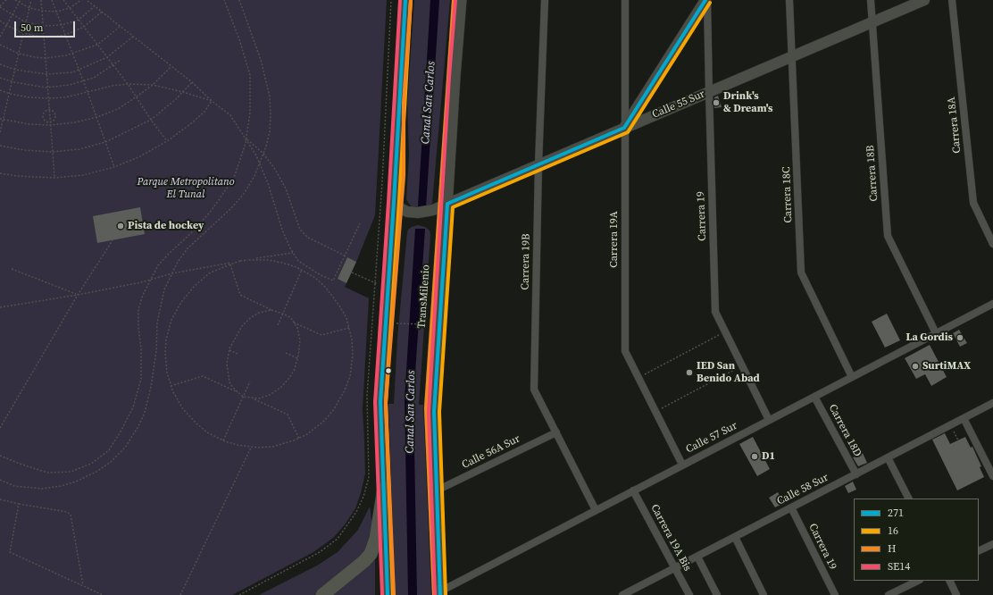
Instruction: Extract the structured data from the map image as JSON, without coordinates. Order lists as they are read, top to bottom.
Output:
{
  "streets": {
    "street": [
      "Calle 55 Sur",
      "Carrera 18A",
      "Carrera 18B",
      "Carrera 18C",
      "Carrera 19",
      "Carrera 19A",
      "Carrera 19B",
      "Carrera 18D",
      "Calle 57 Sur",
      "Calle 56A Sur",
      "Calle 58 Sur",
      "Carrera 19A Bis"
    ],
    "lane": ["TransMilenio"]
  },
  "crossings": [
    ["Calle 55 Sur", "Carrera 18B"],
    ["Calle 55 Sur", "Carrera 18C"],
    ["Calle 55 Sur", "Carrera 19"],
    ["Calle 55 Sur", "Carrera 19A"],
    ["Calle 55 Sur", "Carrera 19B"],
    ["Calle 55 Sur", "TransMilenio"],
    ["Carrera 18B", "Calle 57 Sur"],
    ["Carrera 18C", "Calle 57 Sur"],
    ["Carrera 19", "Calle 57 Sur"],
    ["Carrera 19", "Calle 58 Sur"],
    ["Carrera 19A", "Calle 57 Sur"],
    ["Carrera 19B", "Calle 57 Sur"],
    ["Carrera 19B", "Calle 56A Sur"],
    ["TransMilenio", "Calle 57 Sur"],
    ["Carrera 18D", "Calle 57 Sur"],
    ["Carrera 18D", "Calle 58 Sur"],
    ["Calle 57 Sur", "Carrera 19A Bis"],
    ["Calle 58 Sur", "Carrera 19A Bis"]
  ],
  "water": ["Canal San Carlos"],
  "parks": ["Parque Metropolitano El Tunal"],
  "places": [
    "Drink's & Dream's",
    "Pista de hockey",
    "La Gordis",
    "SurtiMAX",
    "IED San Benido Abad",
    "D1"
  ],
  "lines": [
    "transit line 271",
    "transit line 16",
    "transit line H",
    "transit line SE14"
  ],
  "legend": [
    "271",
    "16",
    "H",
    "SE14"
  ],
  "scale_bar": "50 m"
}
